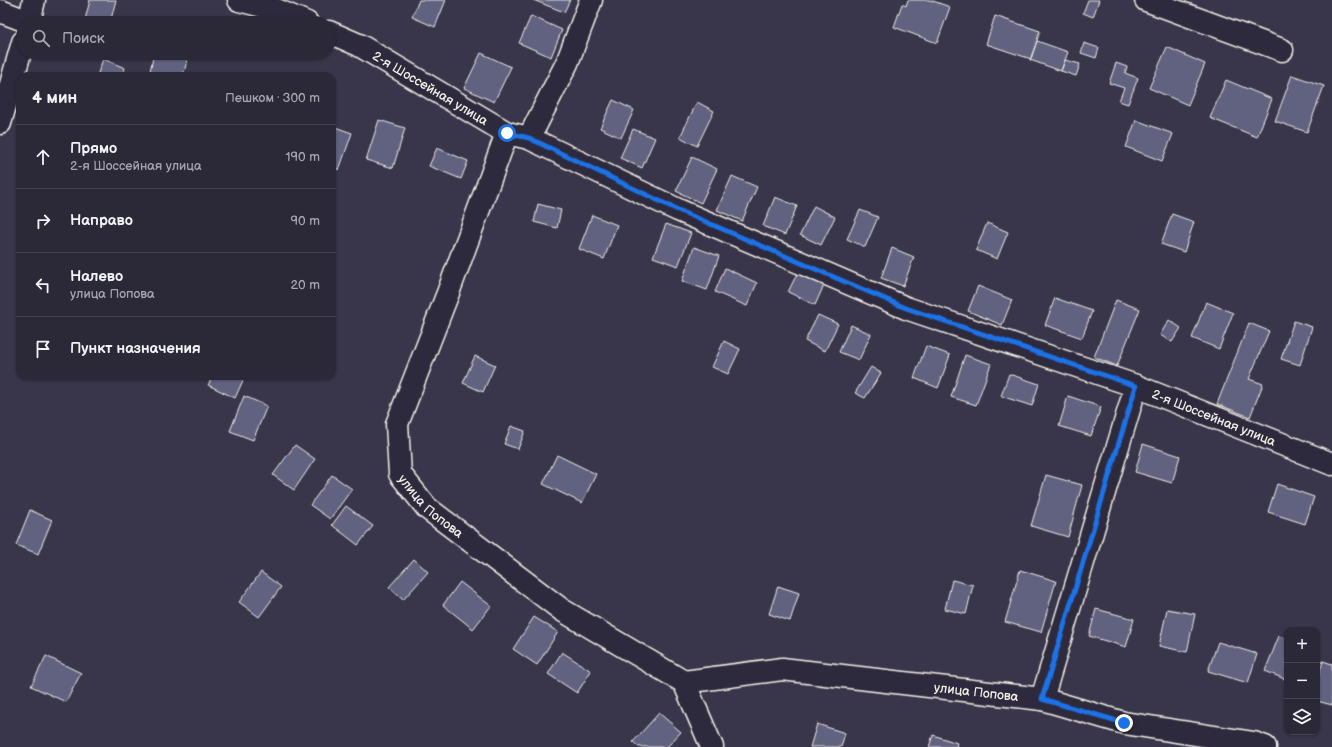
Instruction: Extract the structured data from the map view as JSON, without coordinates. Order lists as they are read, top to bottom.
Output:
{
  "streets": {
    "street": ["2-я Шоссейная улица", "улица Попова"]
  },
  "crossings": [
    ["2-я Шоссейная улица", "улица Попова"]
  ],
  "page": {
    "search": "Поиск",
    "heading": ["4 мин", "Пешком · 300 m"],
    "list": [
      ["Прямо", "2-я Шоссейная улица", "190 m"],
      ["Направо", "90 m"],
      ["Налево", "улица Попова", "20 m"],
      "Пункт назначения"
    ],
    "map_buttons": ["+", "−"]
  }
}
